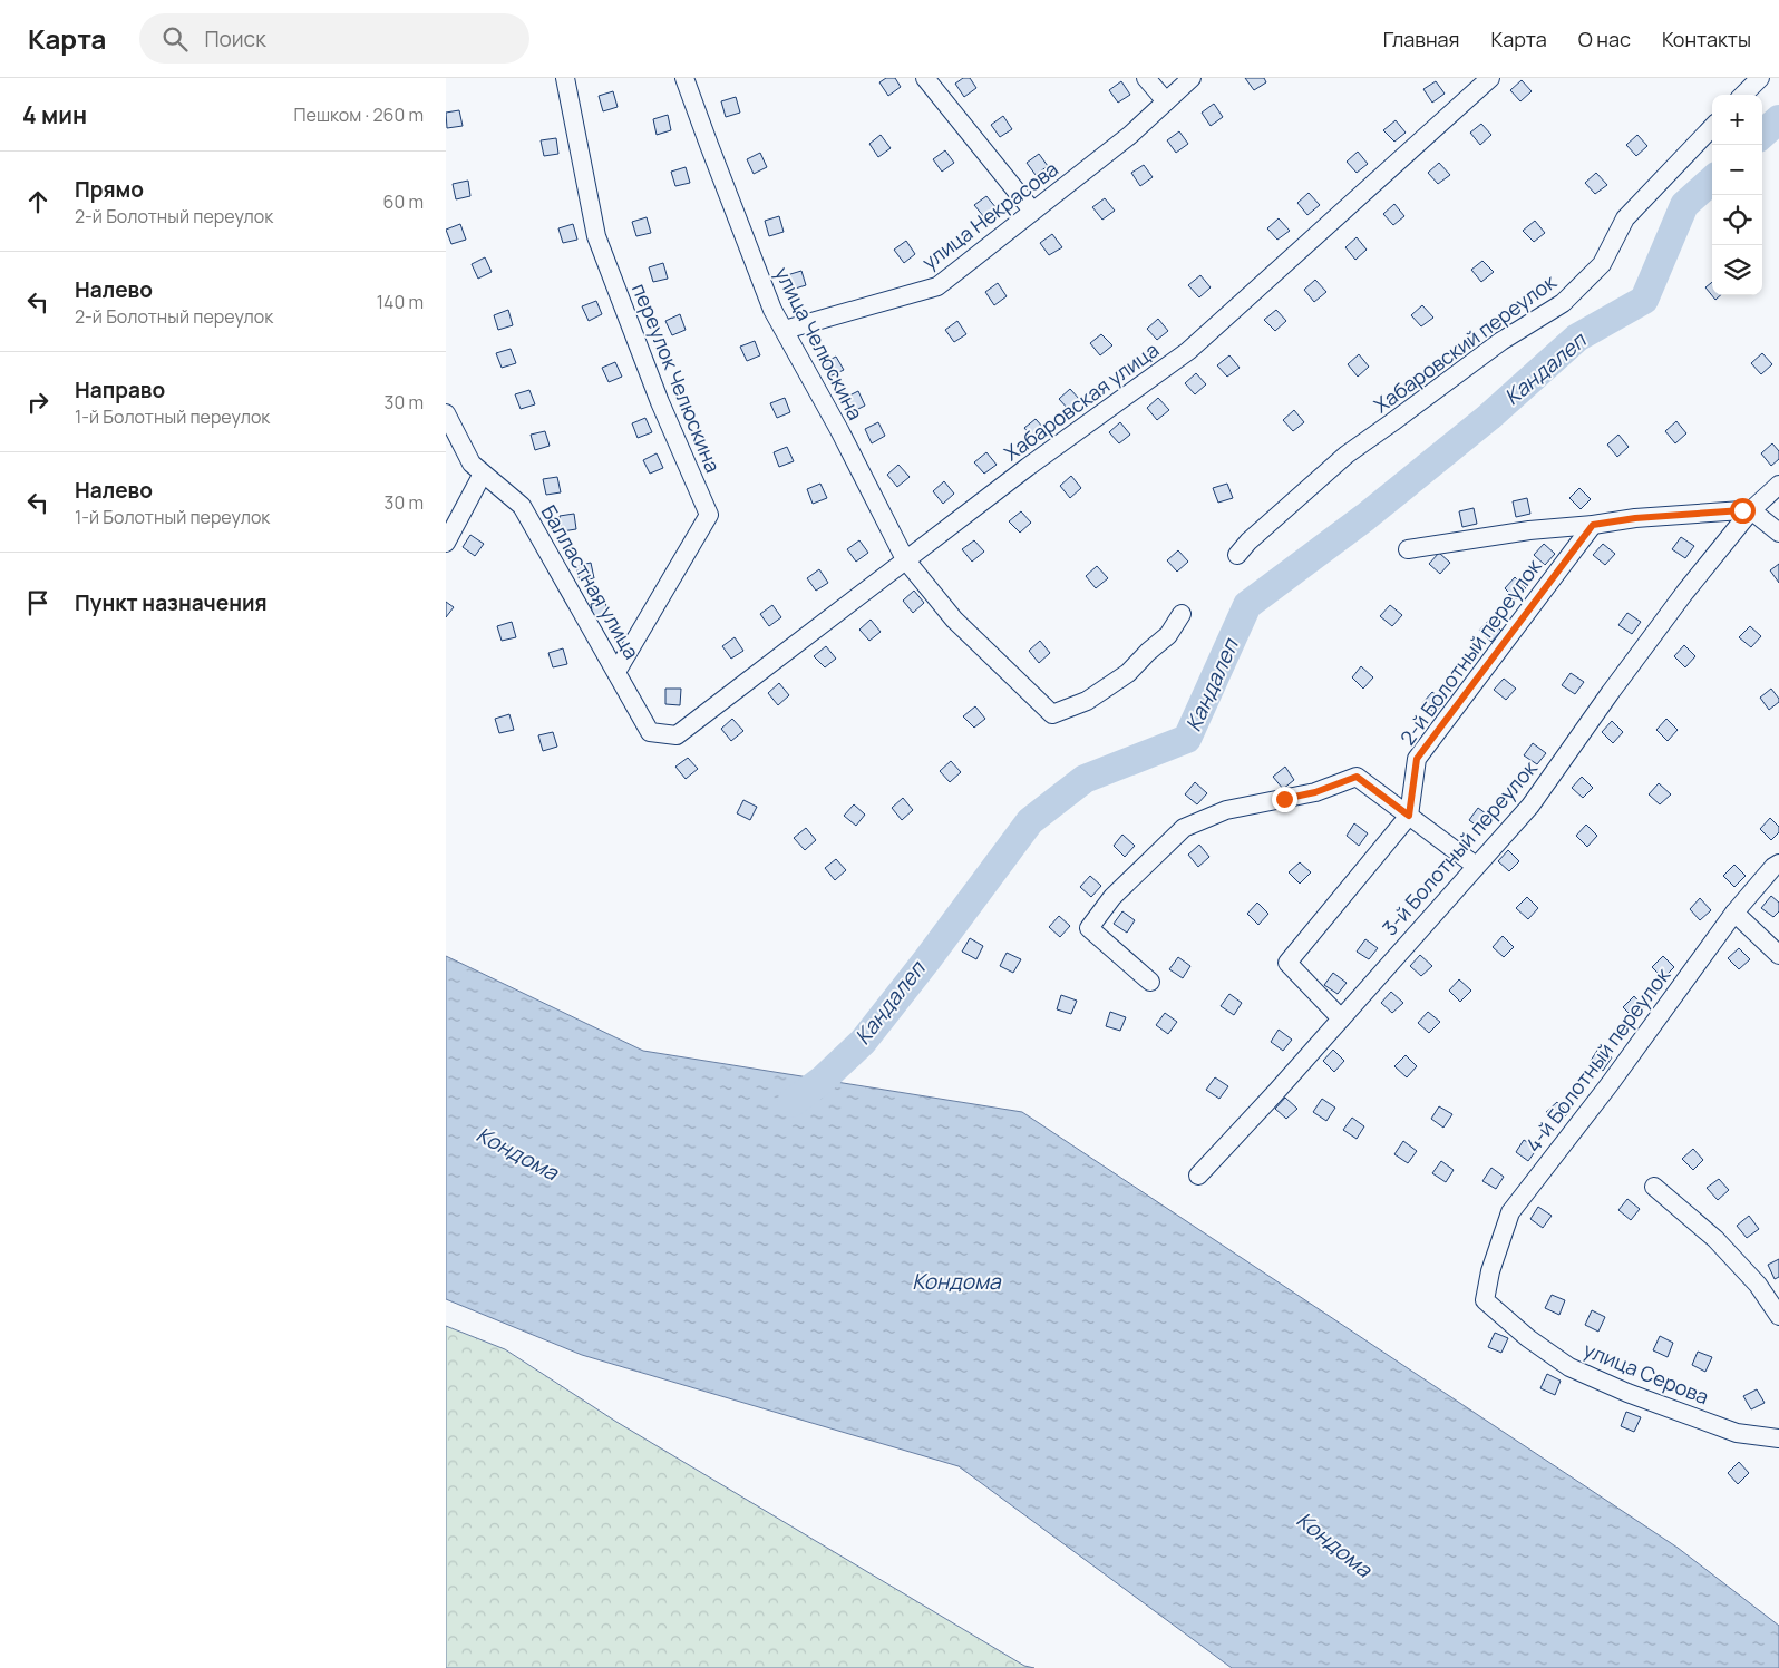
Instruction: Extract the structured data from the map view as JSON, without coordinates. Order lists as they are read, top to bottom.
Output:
{
  "streets": {
    "street": [
      "улица Некрасова",
      "улица Челюскина",
      "Хабаровский переулок",
      "переулок Челюскина",
      "Хабаровская улица",
      "Балластная улица",
      "2-й Болотный переулок",
      "3-й Болотный переулок",
      "4-й Болотный переулок",
      "улица Серова"
    ]
  },
  "crossings": [
    ["улица Некрасова", "улица Челюскина"],
    ["улица Челюскина", "Хабаровская улица"],
    ["переулок Челюскина", "Балластная улица"],
    ["Хабаровская улица", "Балластная улица"],
    ["2-й Болотный переулок", "3-й Болотный переулок"],
    ["4-й Болотный переулок", "улица Серова"]
  ],
  "water": ["Кандалеп", "Кондома"],
  "page": {
    "header": "Карта",
    "search": "Поиск",
    "nav": [
      "Главная",
      "Карта",
      "О нас",
      "Контакты"
    ],
    "heading": ["4 мин", "Пешком · 260 m"],
    "map_buttons": ["+", "−"],
    "list": [
      ["Прямо", "2-й Болотный переулок", "60 m"],
      ["Налево", "2-й Болотный переулок", "140 m"],
      ["Направо", "1-й Болотный переулок", "30 m"],
      ["Налево", "1-й Болотный переулок", "30 m"],
      "Пункт назначения"
    ]
  }
}
